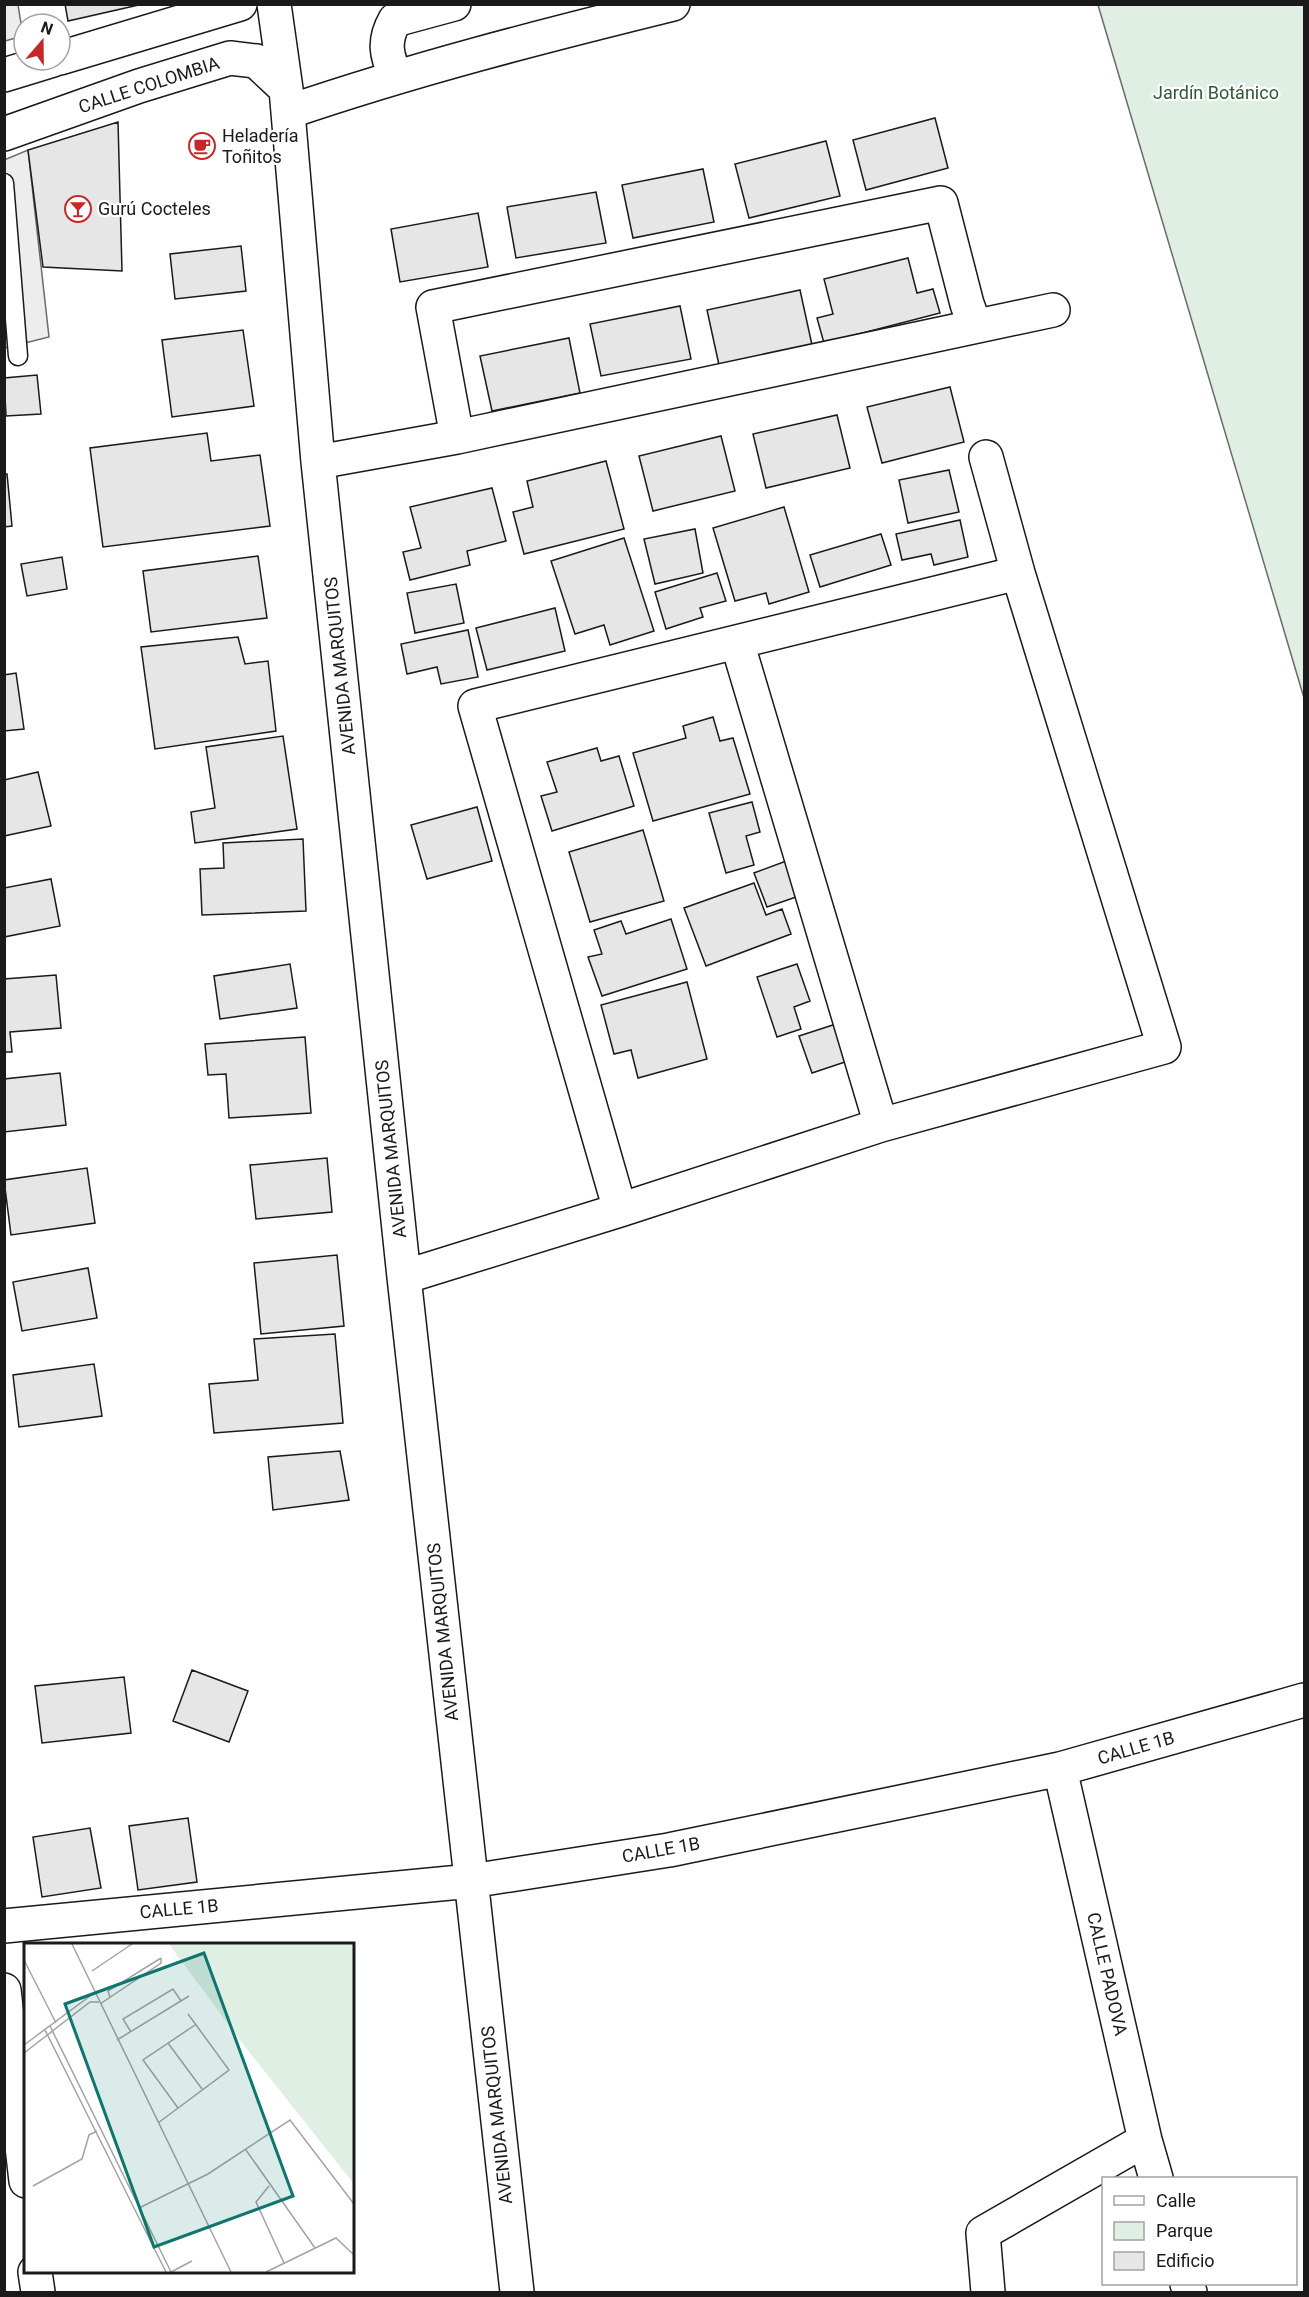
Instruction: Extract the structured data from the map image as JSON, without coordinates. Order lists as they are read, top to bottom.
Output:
{
  "streets": {
    "street": [
      "CALLE COLOMBIA",
      "AVENIDA MARQUITOS",
      "CALLE 1B",
      "CALLE PADOVA"
    ]
  },
  "crossings": [
    ["CALLE COLOMBIA", "AVENIDA MARQUITOS"],
    ["AVENIDA MARQUITOS", "CALLE 1B"],
    ["CALLE 1B", "CALLE PADOVA"]
  ],
  "parks": ["Jardín Botánico"],
  "places": {
    "cafe": ["Heladería Toñitos"],
    "bar": ["Gurú Cocteles"]
  },
  "legend": ["Calle", "Parque", "Edificio"],
  "north": "top"
}
